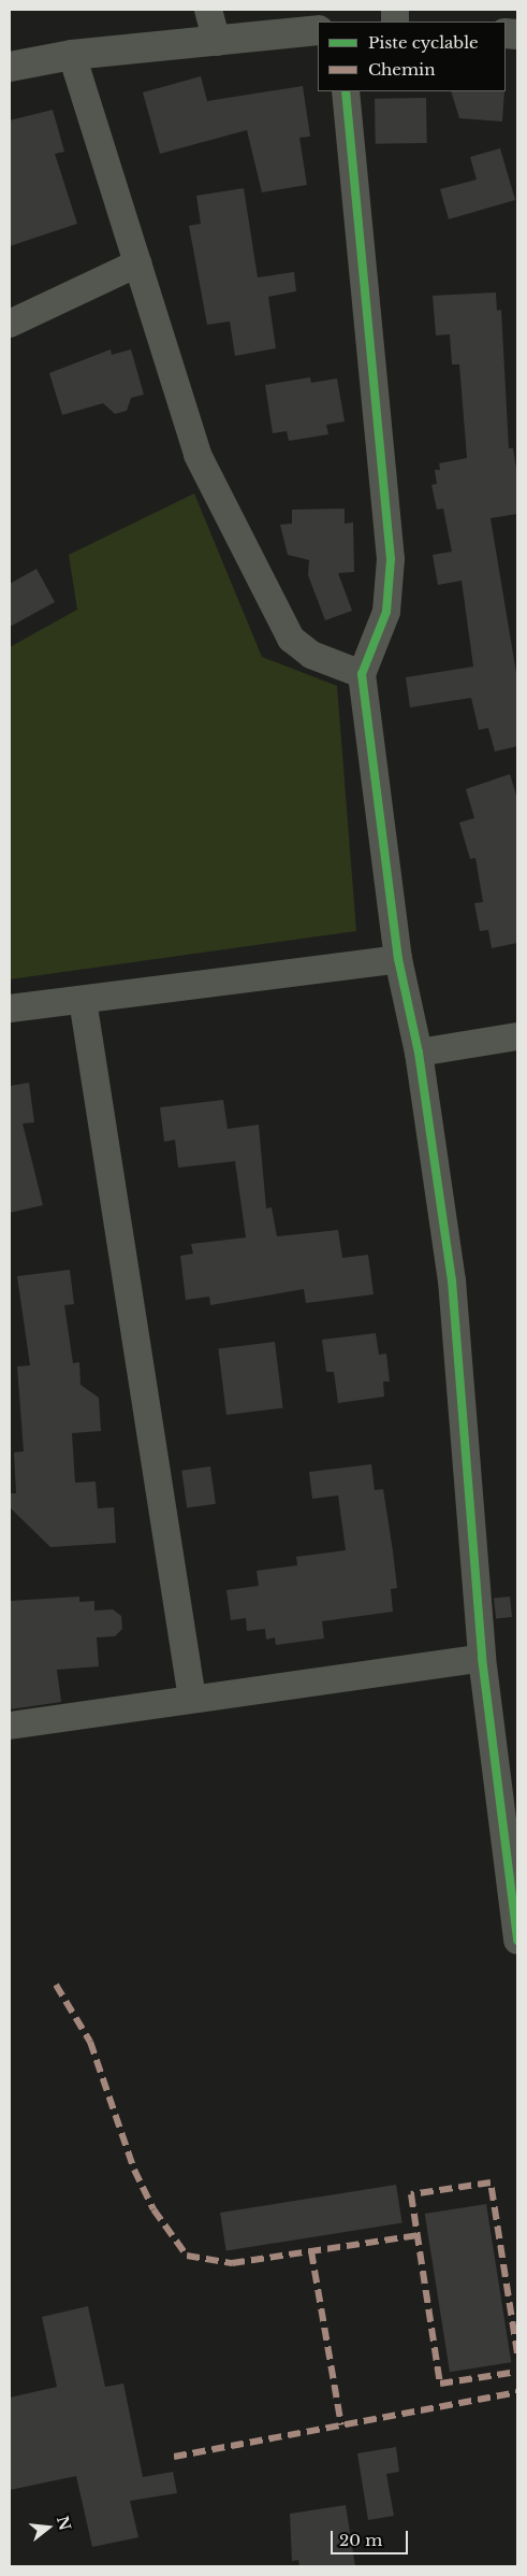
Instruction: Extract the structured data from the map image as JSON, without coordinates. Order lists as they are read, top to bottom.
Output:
{
  "legend": ["Piste cyclable", "Chemin"],
  "scale_bar": "20 m",
  "north": "right"
}
